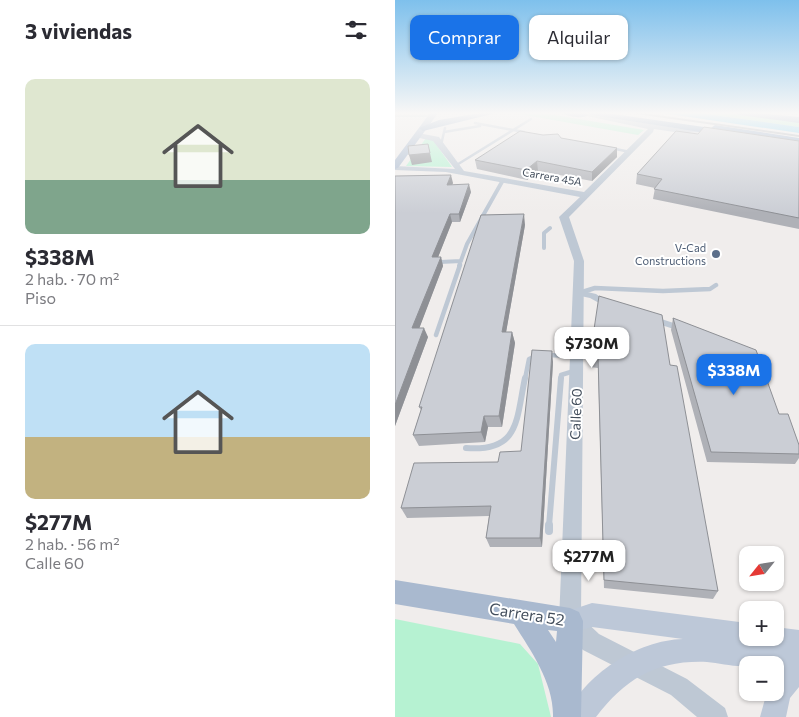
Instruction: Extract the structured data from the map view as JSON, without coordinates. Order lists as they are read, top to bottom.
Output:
{
  "streets": {
    "main road": ["Calle 60", "Carrera 52"],
    "street": ["Carrera 45A"]
  },
  "crossings": [
    ["Carrera 45A", "Calle 60"],
    ["Calle 60", "Carrera 52"]
  ],
  "places": ["V-Cad Constructions"],
  "north": "bottom left",
  "page": {
    "heading": "3 viviendas",
    "chip": ["Comprar", "Alquilar"],
    "list": [
      {
        "name": "$338M",
        "note": "2 hab. · 70 m² · Piso"
      },
      {
        "name": "$277M",
        "note": "2 hab. · 56 m² · Calle 60"
      }
    ],
    "price": ["$730M", "$338M", "$277M"],
    "map_buttons": ["+", "−"]
  }
}
